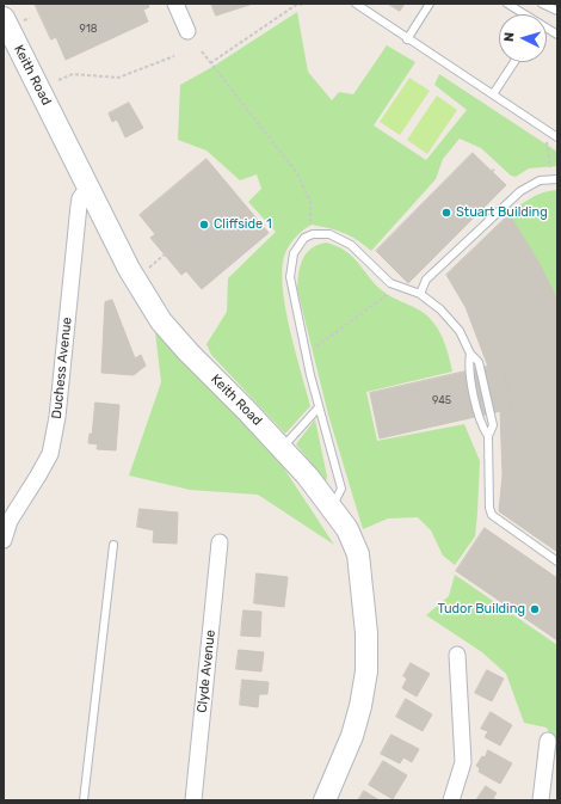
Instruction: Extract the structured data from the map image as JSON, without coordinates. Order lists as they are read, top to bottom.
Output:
{
  "streets": {
    "street": ["Keith Road", "Duchess Avenue", "Clyde Avenue"]
  },
  "crossings": [
    ["Keith Road", "Duchess Avenue"]
  ],
  "places": ["Stuart Building", "Cliffside 1", "Tudor Building"],
  "house_numbers": ["918", "945"],
  "north": "left"
}
